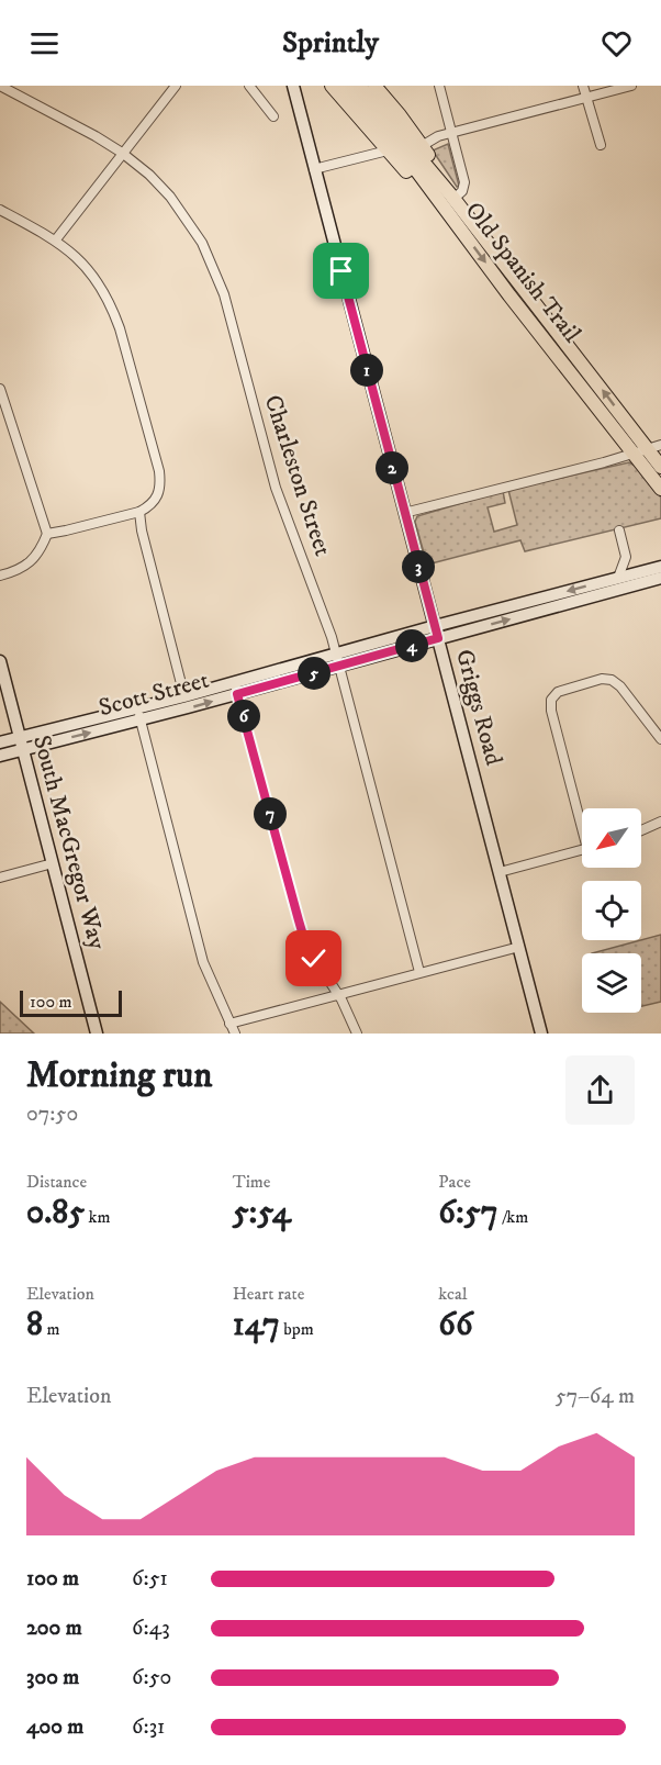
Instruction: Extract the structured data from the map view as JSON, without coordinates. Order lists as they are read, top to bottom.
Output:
{
  "streets": {
    "main road": [
      "Old Spanish Trail",
      "Scott Street",
      "Griggs Road",
      "South MacGregor Way"
    ],
    "street": ["Charleston Street"]
  },
  "crossings": [
    ["Charleston Street", "Scott Street"],
    ["Scott Street", "Griggs Road"],
    ["Scott Street", "South MacGregor Way"]
  ],
  "scale_bar": "100 m",
  "north": "bottom left",
  "page": {
    "header": "Sprintly",
    "pins": [
      "1",
      "2",
      "3",
      "4",
      "5",
      "6",
      "7"
    ],
    "scale": "100 m",
    "heading": ["Morning run", "07:50"],
    "stats": [
      ["Distance", "0.85 km"],
      ["Time", "5:54"],
      ["Pace", "6:57 /km"],
      ["Elevation", "8 m"],
      ["Heart rate", "147 bpm"],
      ["kcal", "66"]
    ],
    "chart": ["Elevation", "57–64 m"],
    "list": [
      {
        "name": "100 m",
        "note": "6:51"
      },
      {
        "name": "200 m",
        "note": "6:43"
      },
      {
        "name": "300 m",
        "note": "6:50"
      },
      {
        "name": "400 m",
        "note": "6:31"
      }
    ]
  }
}
